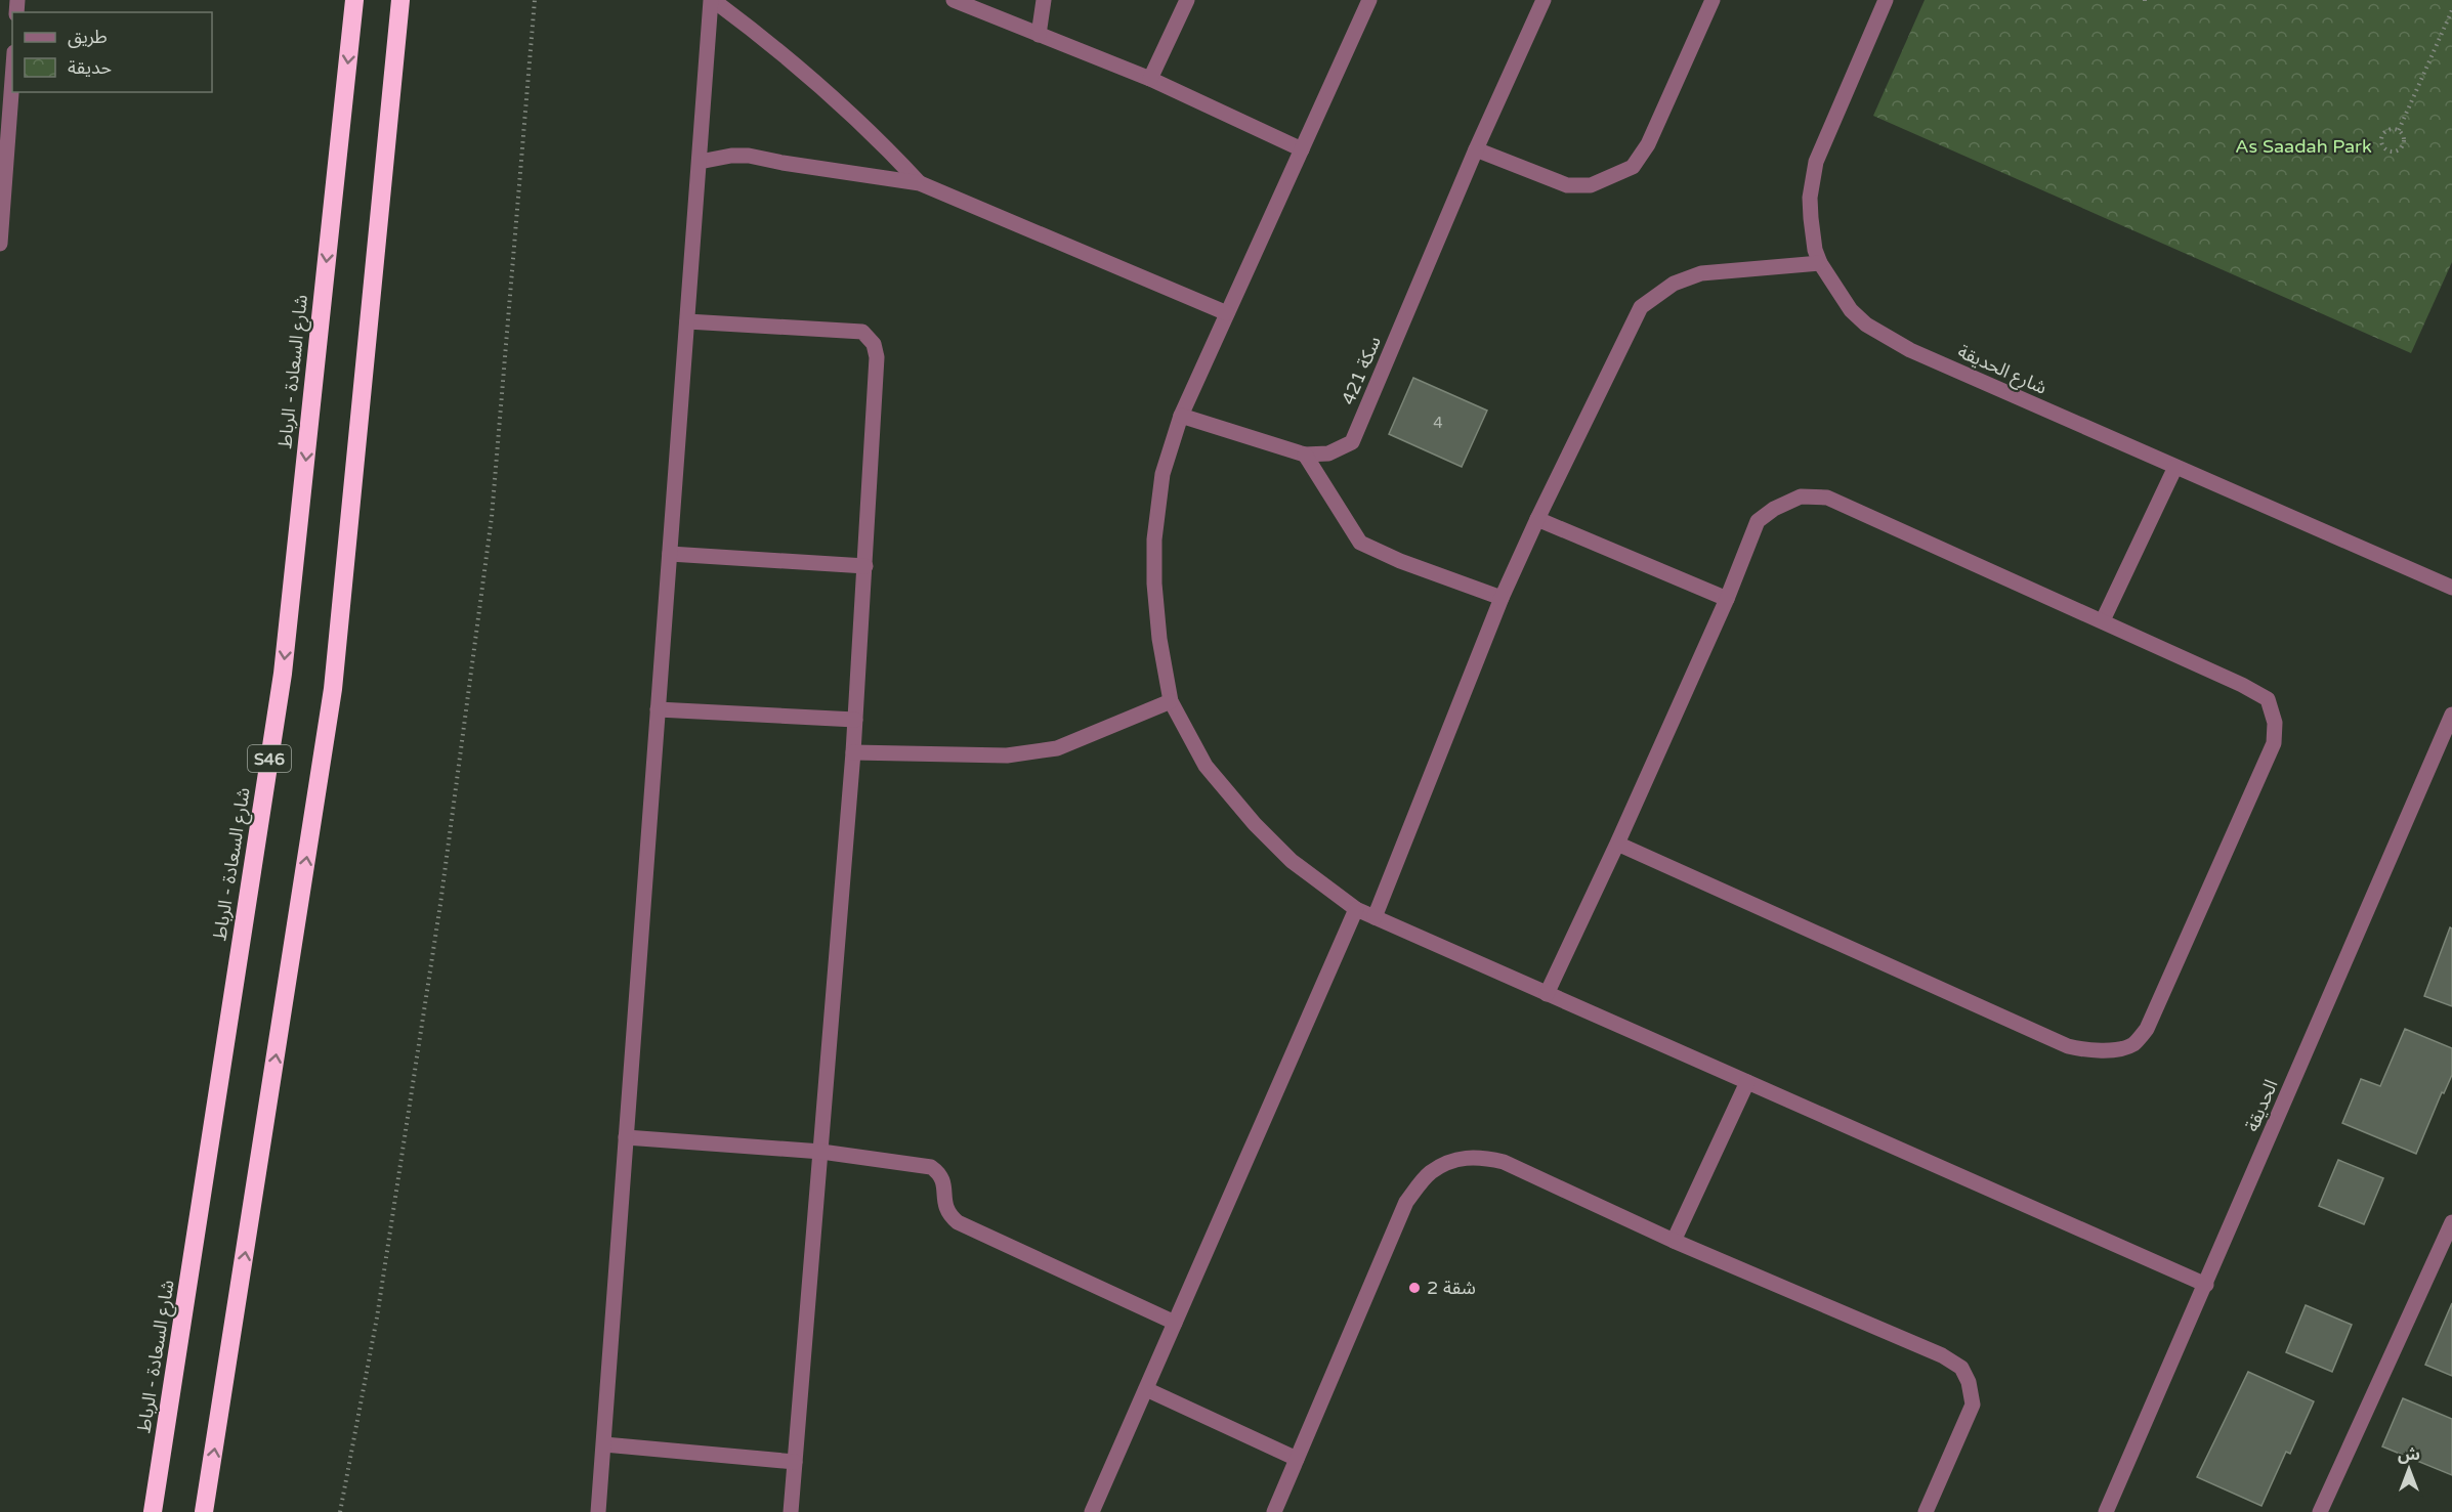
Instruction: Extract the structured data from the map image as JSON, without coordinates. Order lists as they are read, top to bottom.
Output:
{
  "streets": {
    "highway": ["شارع السعادة - الرباط", "S46"],
    "street": ["شارع الحديقة", "سكة 421", "الحديقة"]
  },
  "parks": ["As Saadah Park"],
  "places": ["شقة 2"],
  "house_numbers": ["4"],
  "legend": ["طريق", "حديقة"],
  "north": "top"
}
